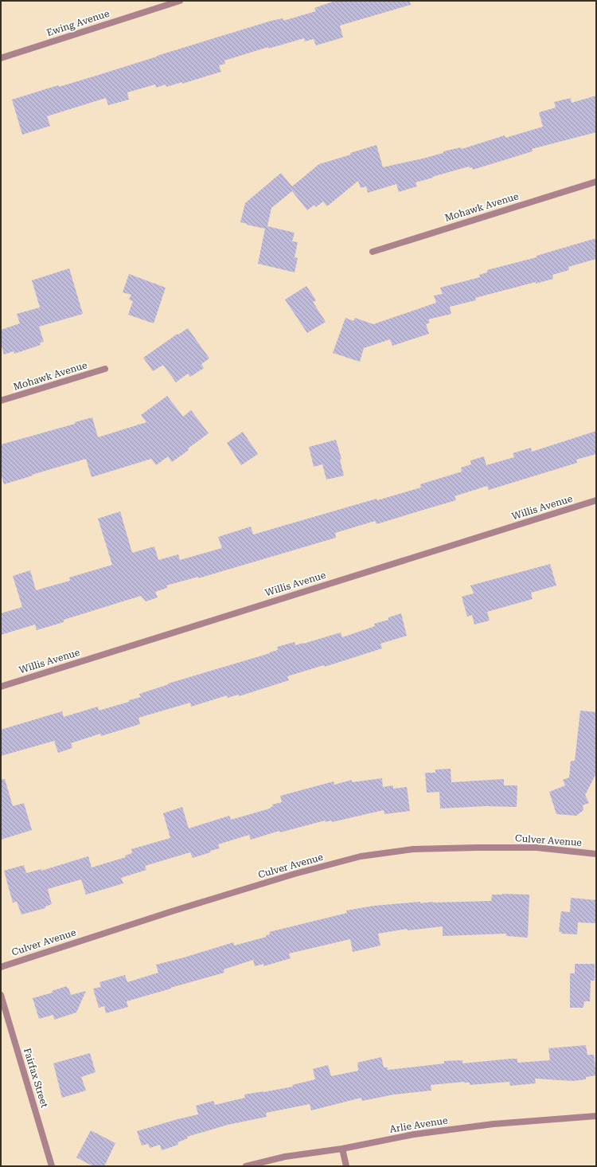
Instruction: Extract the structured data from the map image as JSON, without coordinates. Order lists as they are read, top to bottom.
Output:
{
  "streets": {
    "street": [
      "Ewing Avenue",
      "Mohawk Avenue",
      "Willis Avenue",
      "Culver Avenue",
      "Fairfax Street",
      "Arlie Avenue"
    ]
  }
}
